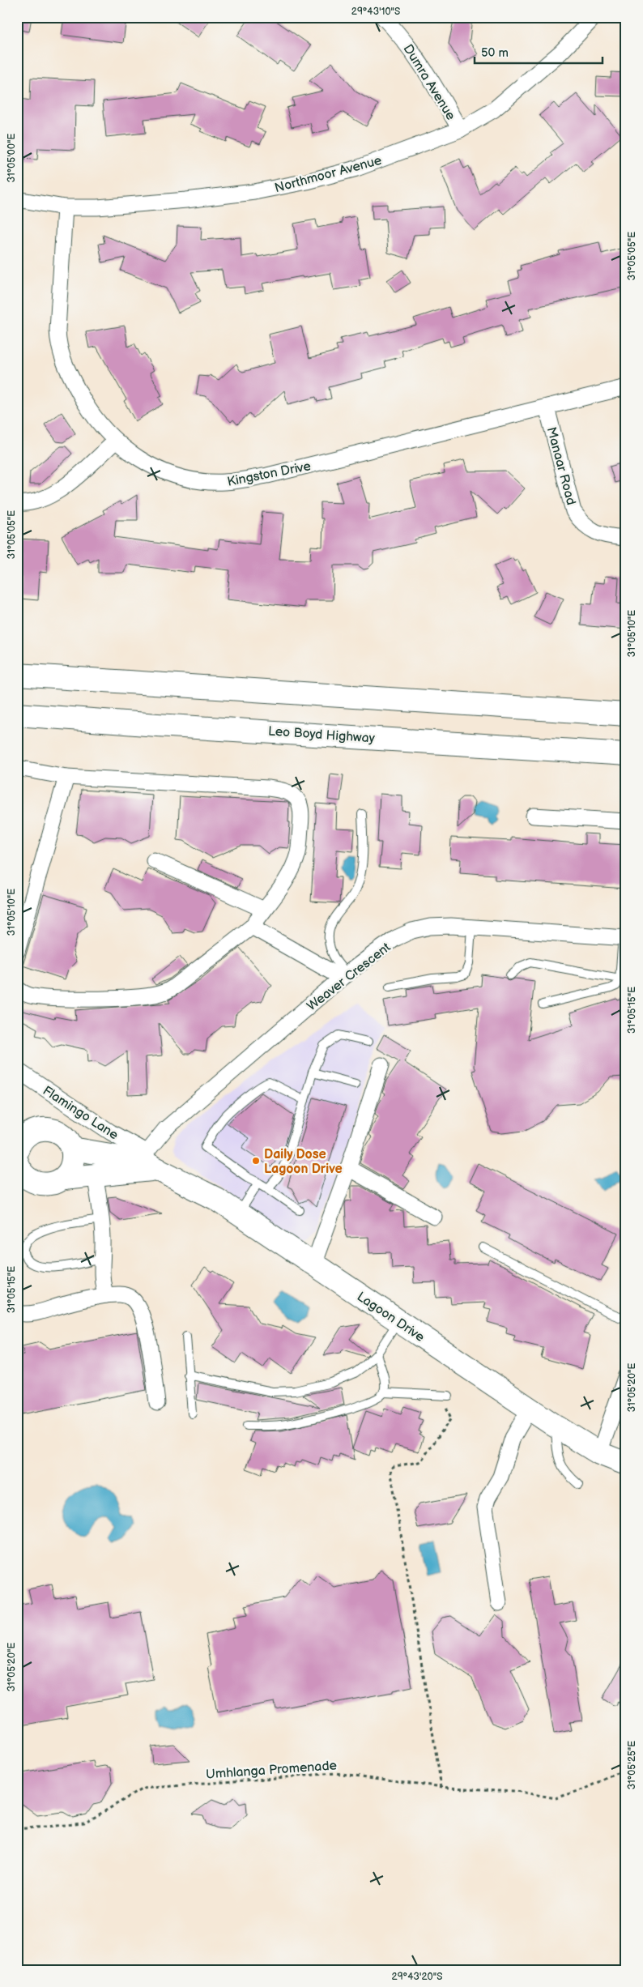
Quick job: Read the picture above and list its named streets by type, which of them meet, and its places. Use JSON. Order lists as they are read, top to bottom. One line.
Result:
{"streets":{"main road":["Leo Boyd Highway","Lagoon Drive"],"street":["Dumra Avenue","Northmoor Avenue","Manaar Road","Kingston Drive","Weaver Crescent","Flamingo Lane"],"path":["Umhlanga Promenade"]},"crossings":[["Dumra Avenue","Northmoor Avenue"],["Northmoor Avenue","Kingston Drive"],["Manaar Road","Kingston Drive"],["Weaver Crescent","Flamingo Lane"],["Weaver Crescent","Lagoon Drive"],["Flamingo Lane","Lagoon Drive"]],"places":["Daily Dose Lagoon Drive"],"scale_bar":"50 m","coordinates":["29°43'10\"S","31°05'00\"E","31°05'05\"E","31°05'10\"E","31°05'15\"E","31°05'20\"E","31°05'25\"E","29°43'20\"S"]}
